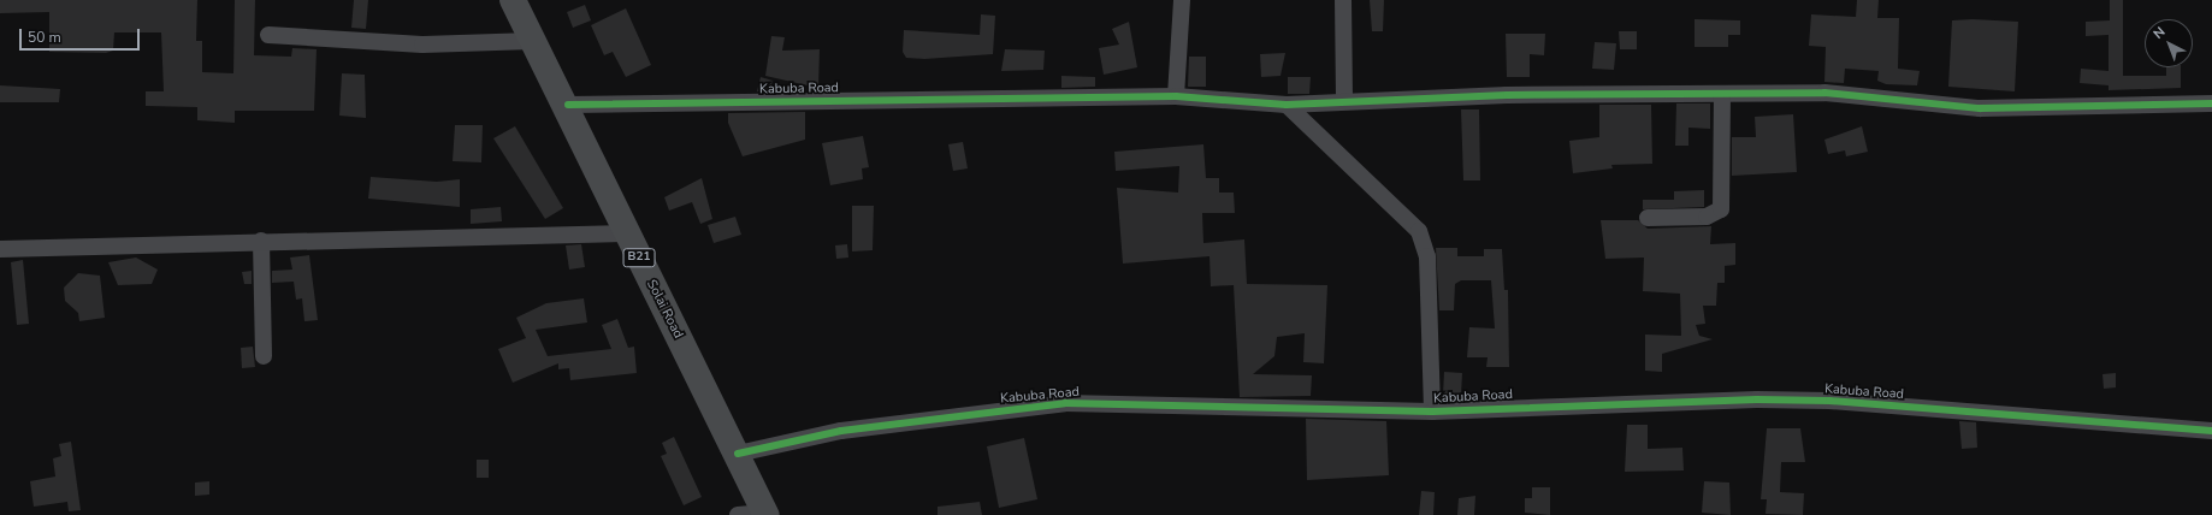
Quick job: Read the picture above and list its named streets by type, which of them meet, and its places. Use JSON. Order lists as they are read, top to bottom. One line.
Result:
{"streets":{"highway":["B21","Solai Road"],"street":["Kabuba Road"]},"crossings":[["Kabuba Road","Solai Road"]],"scale_bar":"50 m","north":"top left"}
